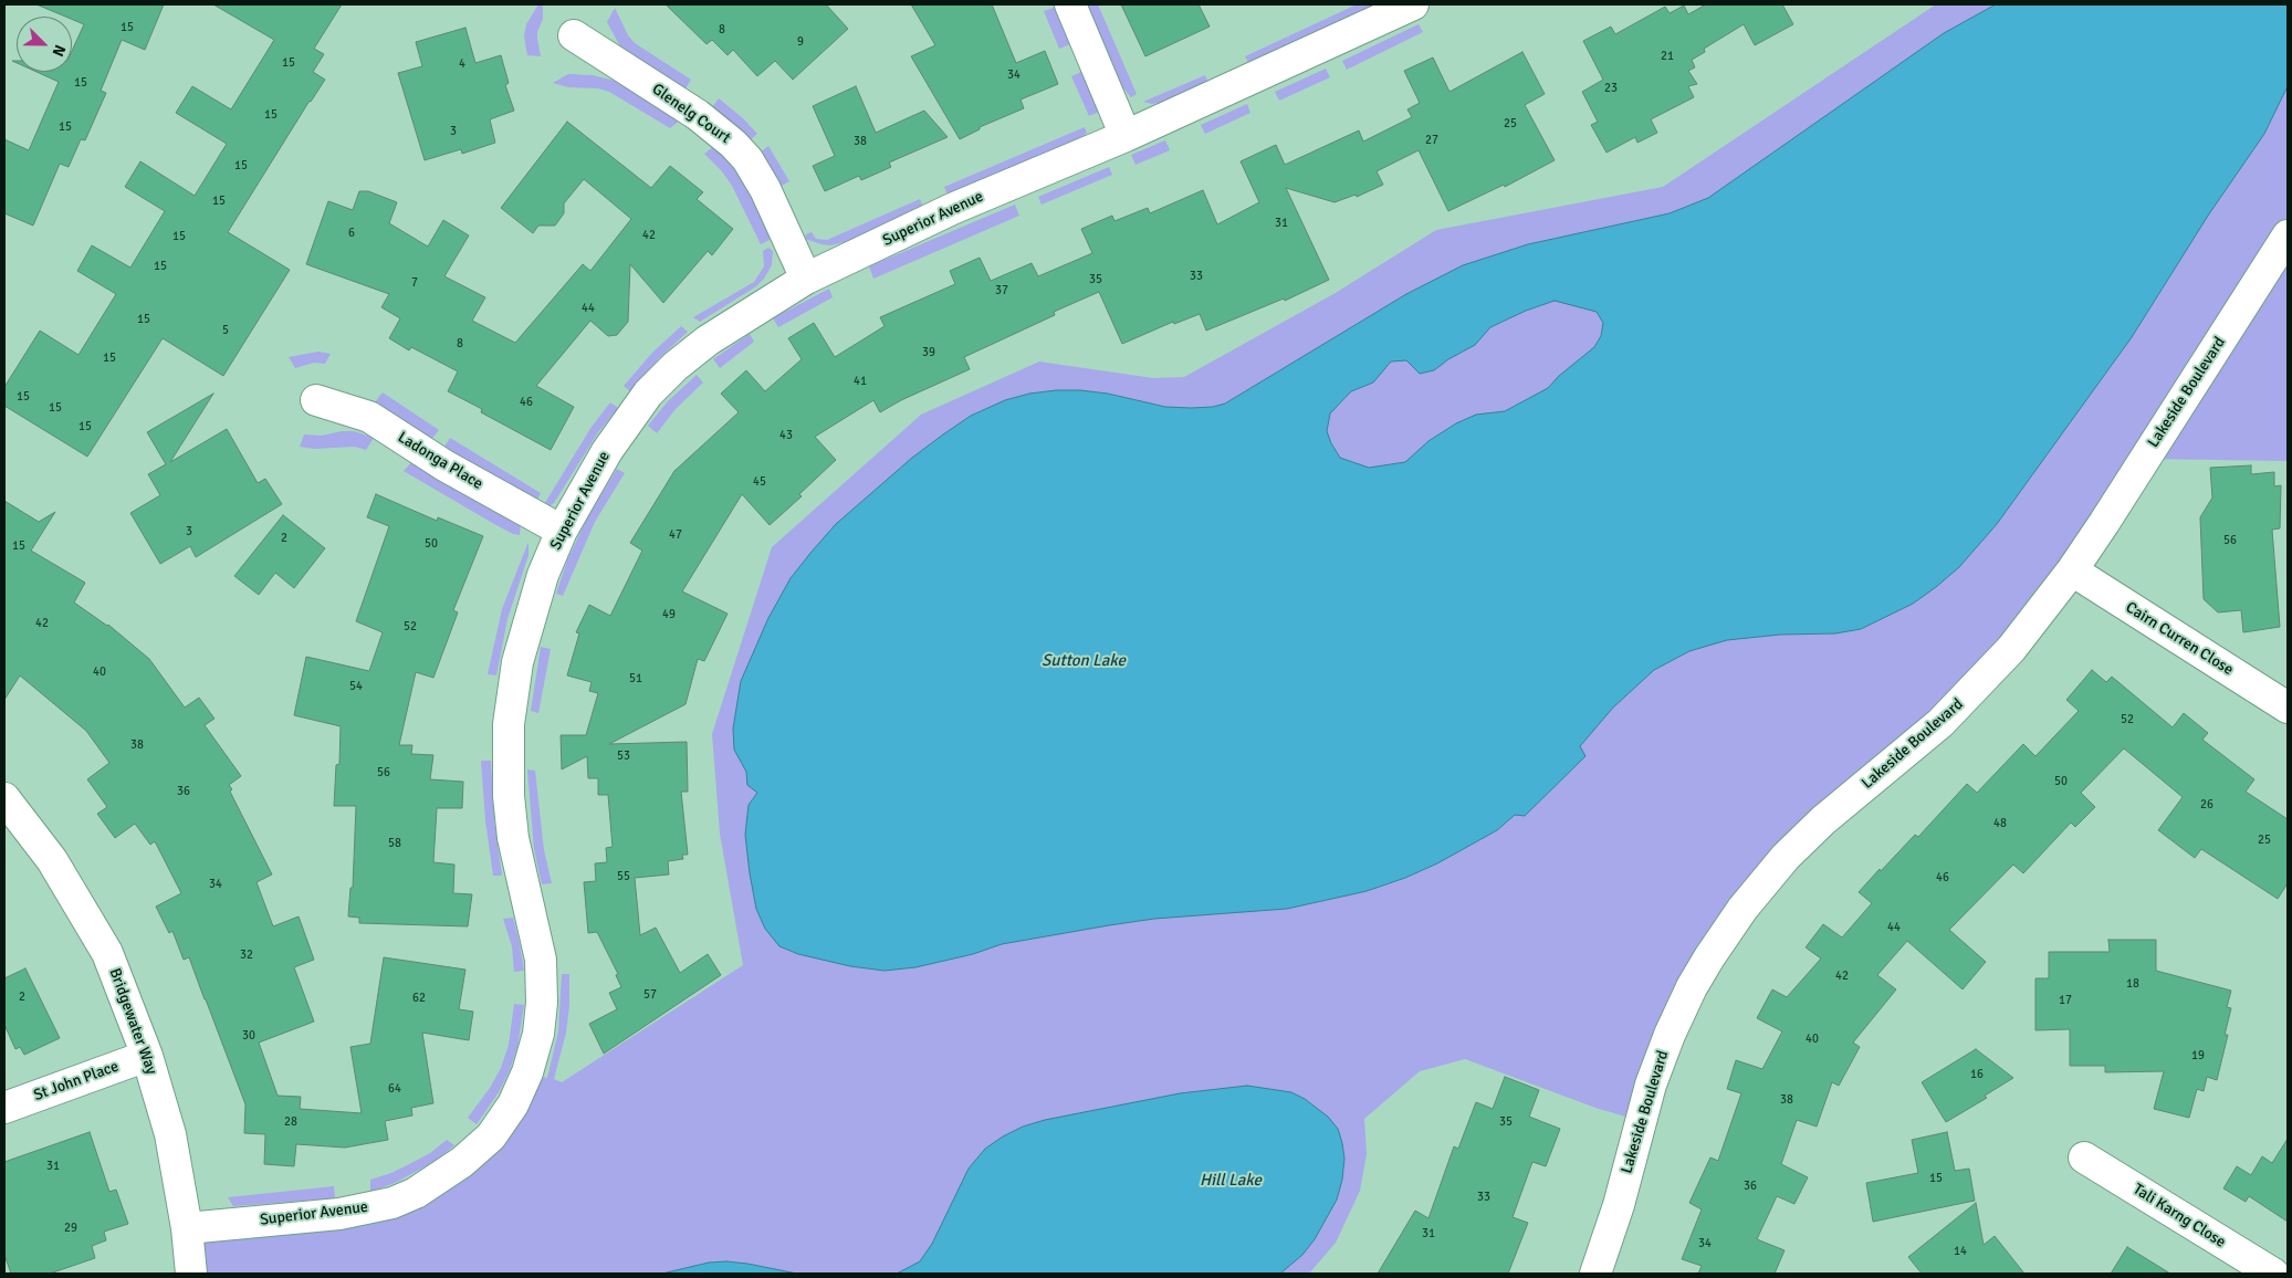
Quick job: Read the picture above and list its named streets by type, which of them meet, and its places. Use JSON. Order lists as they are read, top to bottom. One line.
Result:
{"streets":{"street":["Glenelg Court","Superior Avenue","Lakeside Boulevard","Ladonga Place","Cairn Curren Close","Bridgewater Way","St John Place","Tali Karng Close"]},"crossings":[["Glenelg Court","Superior Avenue"],["Superior Avenue","Ladonga Place"],["Superior Avenue","Bridgewater Way"],["Lakeside Boulevard","Cairn Curren Close"],["Bridgewater Way","St John Place"]],"water":["Sutton Lake","Hill Lake"],"house_numbers":["15","8","9","21","15","4","34","15","23","15","25","15","3","27","38","15","15","31","6","42","15","15","33","35","7","37","44","15","5","8","39","15","41","15","46","15","15","43","45","3","47","2","56","50","15","49","42","52","40","51","54","52","38","53","56","50","36","26","48","25","58","55","46","34","44","32","42","18","57","2","62","17","30","40","19","16","64","38","28","35","31","15","36","33","29","31","34","14"],"north":"bottom right"}
